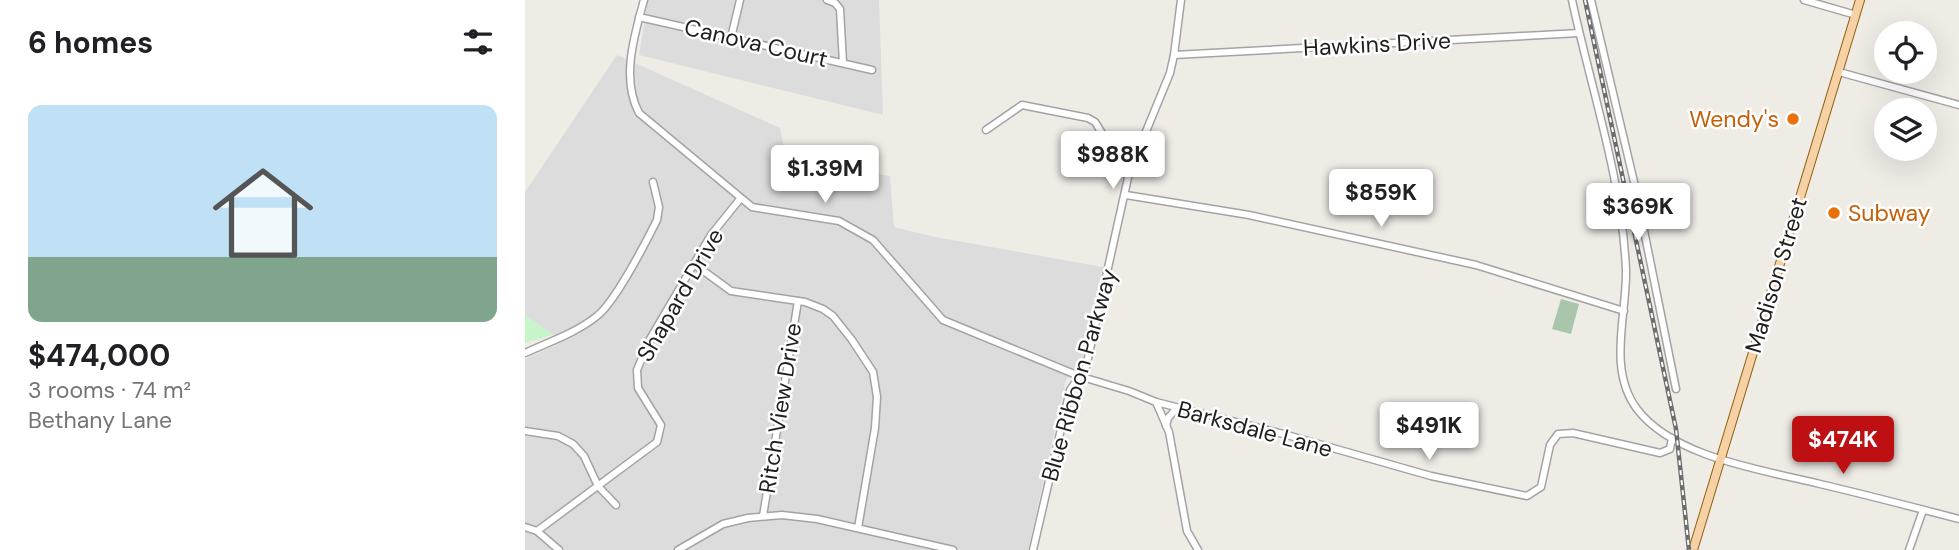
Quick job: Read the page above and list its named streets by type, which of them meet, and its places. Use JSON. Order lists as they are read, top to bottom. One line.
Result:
{"streets":{"main road":["Madison Street"],"street":["Canova Court","Hawkins Drive","Shapard Drive","Blue Ribbon Parkway","Ritch View Drive","Barksdale Lane"]},"crossings":[["Hawkins Drive","Blue Ribbon Parkway"],["Shapard Drive","Barksdale Lane"],["Blue Ribbon Parkway","Barksdale Lane"]],"places":["Wendy's","Subway"],"page":{"heading":"6 homes","list":[{"name":"$474,000","note":"3 rooms · 74 m² · Bethany Lane"}],"price":["$988K","$1.39M","$859K","$369K","$491K","$474K"]}}
